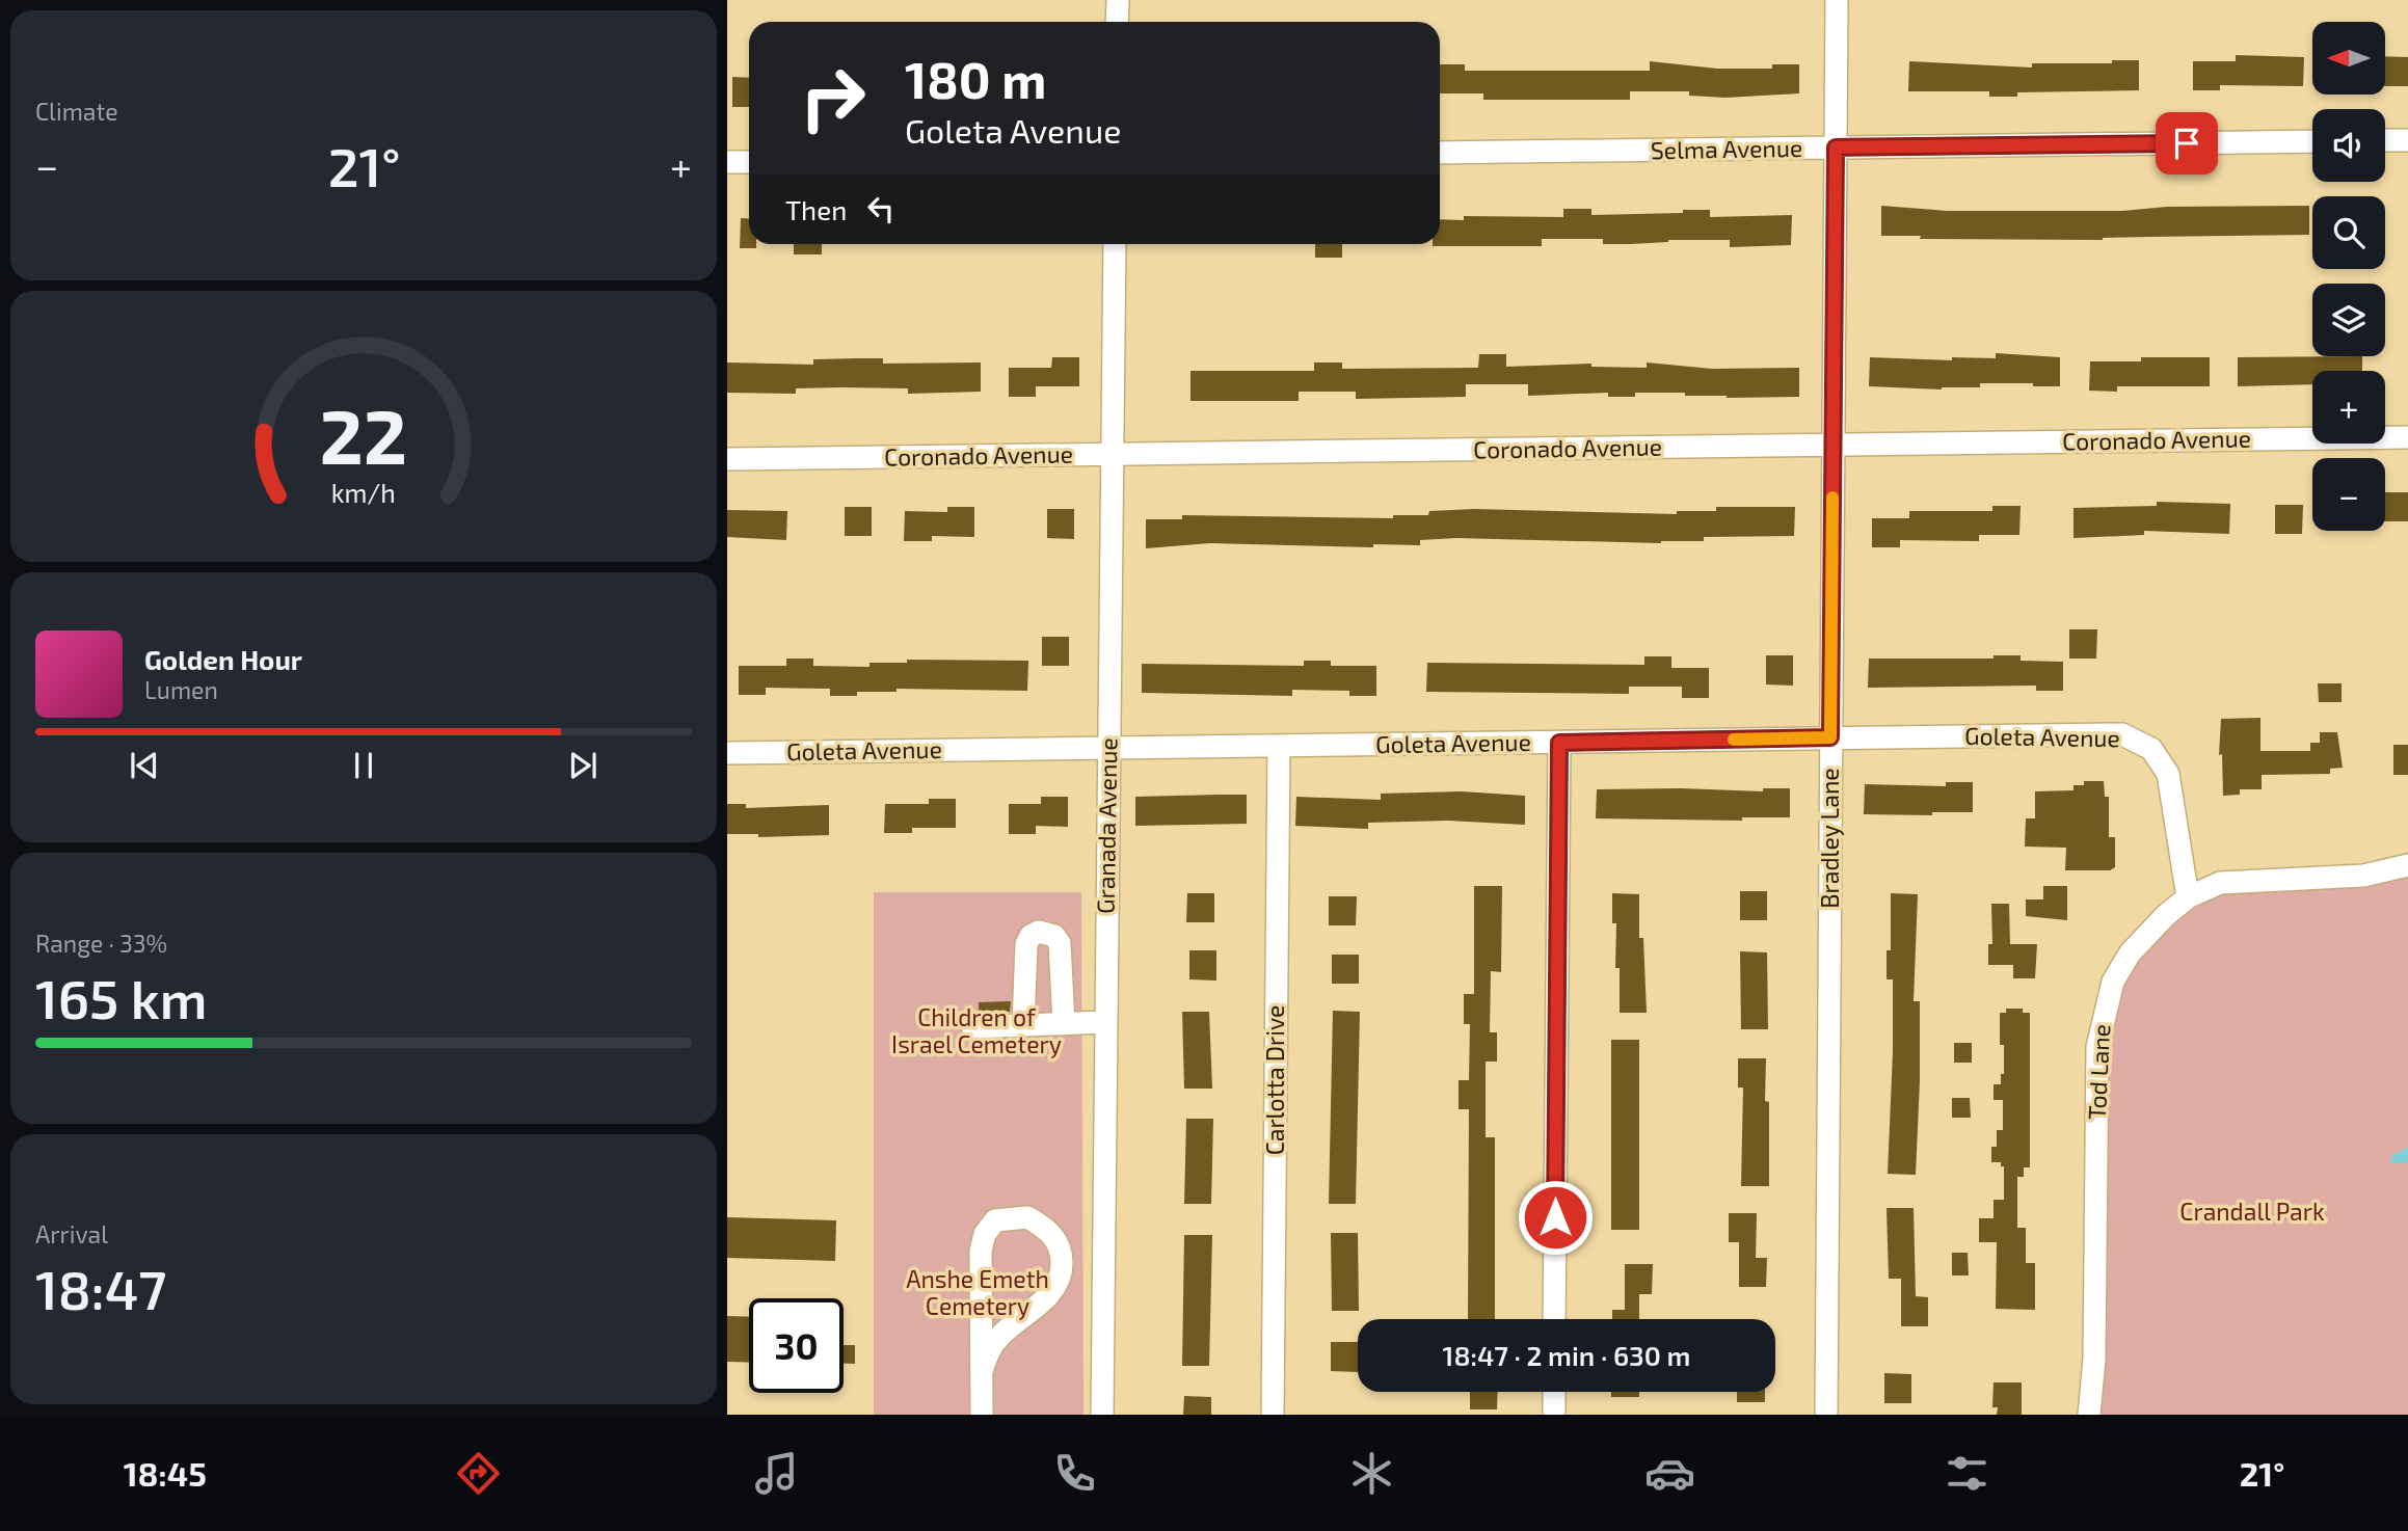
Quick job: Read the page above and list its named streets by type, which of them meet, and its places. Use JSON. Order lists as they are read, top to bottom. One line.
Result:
{"streets":{"street":["Selma Avenue","Coronado Avenue","Goleta Avenue","Granada Avenue","Bradley Lane","Tod Lane","Carlotta Drive"]},"crossings":[["Selma Avenue","Bradley Lane"],["Coronado Avenue","Granada Avenue"],["Coronado Avenue","Bradley Lane"],["Goleta Avenue","Granada Avenue"],["Goleta Avenue","Bradley Lane"],["Goleta Avenue","Tod Lane"],["Goleta Avenue","Carlotta Drive"]],"parks":["Children of Israel Cemetery","Crandall Park","Anshe Emeth Cemetery"],"north":"left","page":{"tile":["Climate",["Range · 33%","165 km"],["Arrival","18:47"]],"map_buttons":["+","−"],"turn":["180 m","Goleta Avenue"],"heat":["−","21°","+"],"then":"Then","song":["Golden Hour","Lumen"],"limit":"30","trip":"18:47 · 2 min · 630 m","tabs":["18:45","21°"],"gauge":["22","km/h"]}}
